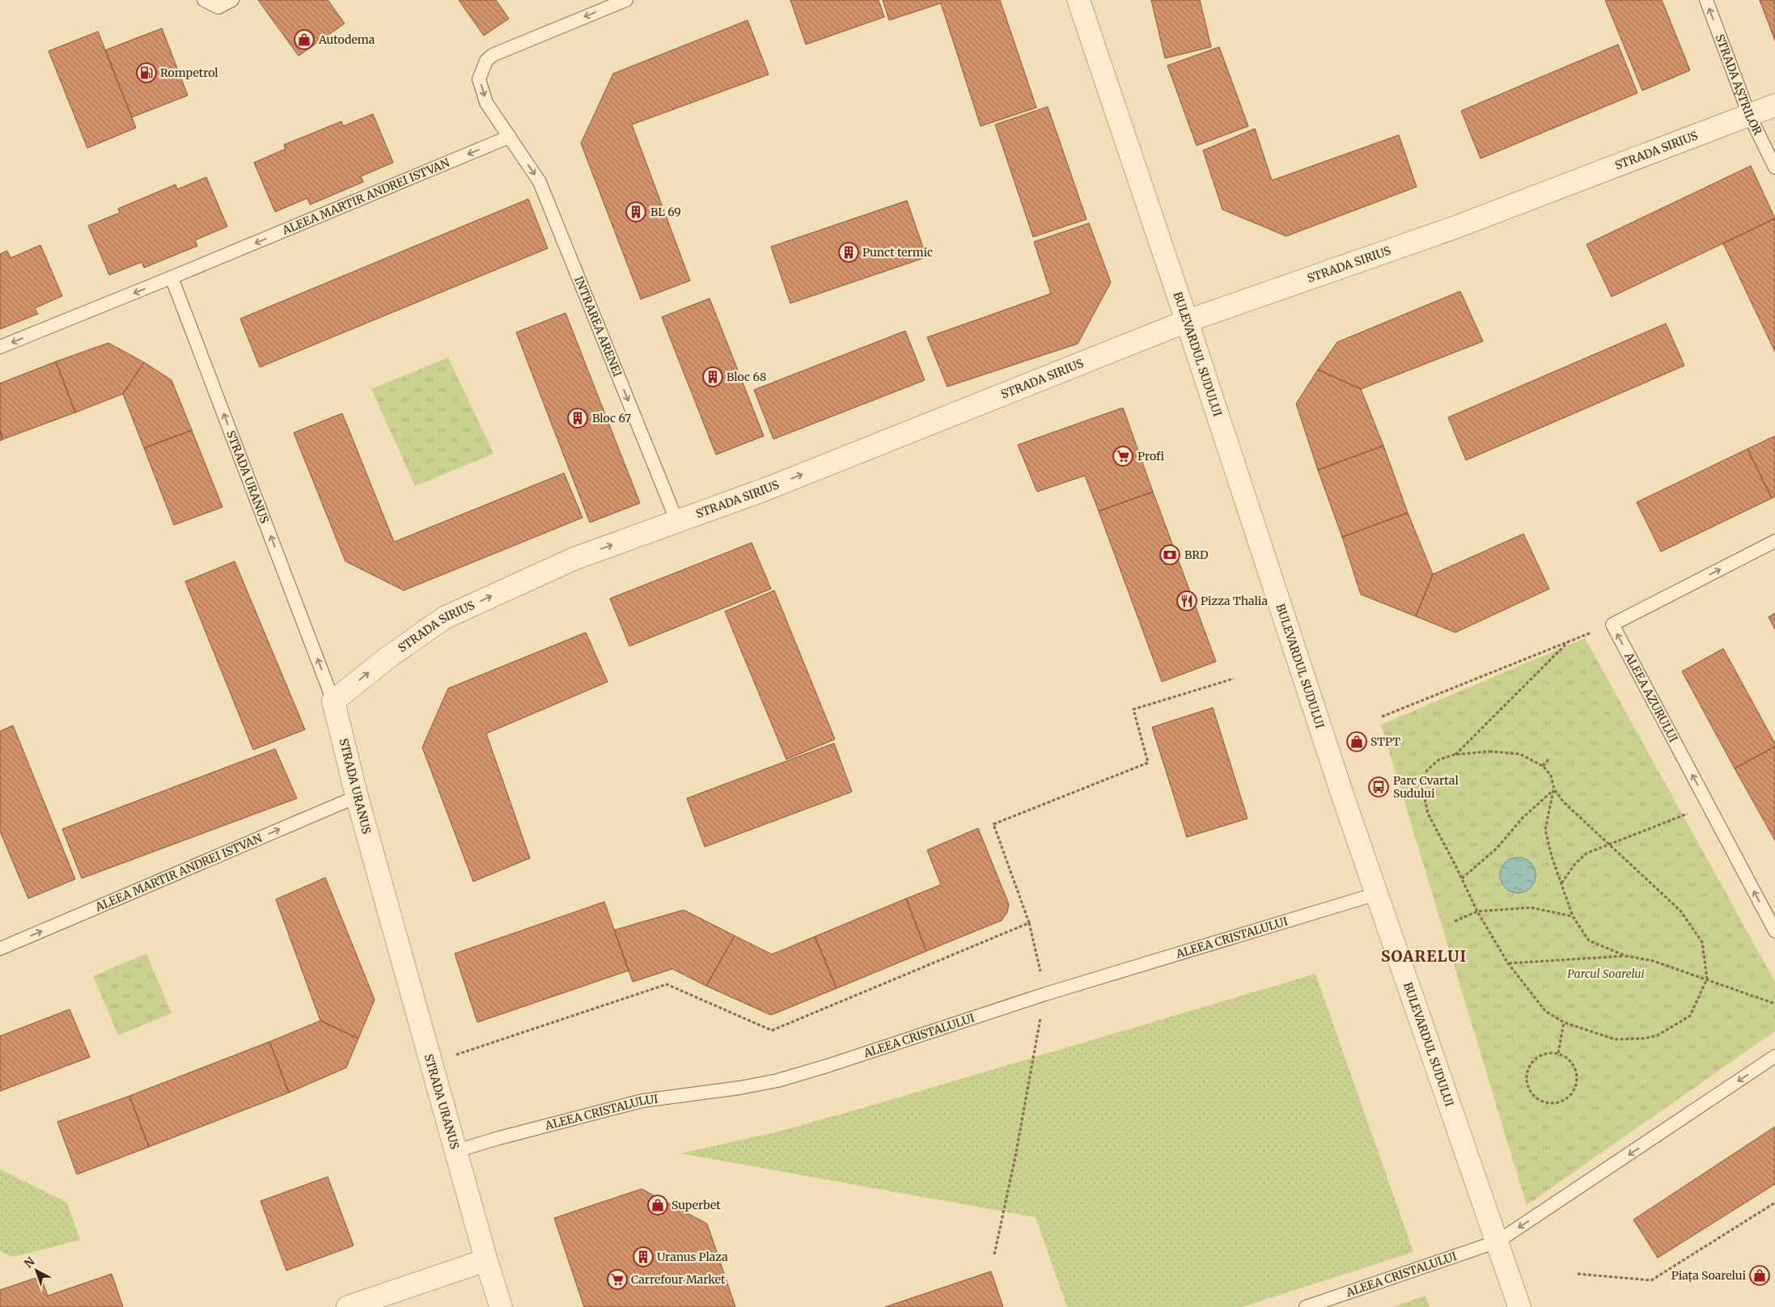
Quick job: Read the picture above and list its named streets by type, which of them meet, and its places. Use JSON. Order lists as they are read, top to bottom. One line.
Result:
{"streets":{"street":["STRADA SIRIUS","BULEVARDUL SUDULUI","STRADA URANUS"],"lane":["STRADA AȘTRILOR","ALEEA MARTIR ANDREI ISTVAN","INTRAREA ARENEI","ALEEA AZURULUI","ALEEA CRISTALULUI"]},"crossings":[["STRADA AȘTRILOR","STRADA SIRIUS"],["STRADA SIRIUS","INTRAREA ARENEI"],["STRADA SIRIUS","BULEVARDUL SUDULUI"],["STRADA SIRIUS","STRADA URANUS"],["ALEEA MARTIR ANDREI ISTVAN","INTRAREA ARENEI"],["ALEEA MARTIR ANDREI ISTVAN","STRADA URANUS"],["BULEVARDUL SUDULUI","ALEEA CRISTALULUI"],["STRADA URANUS","ALEEA CRISTALULUI"]],"one_way":["STRADA AȘTRILOR","STRADA SIRIUS","INTRAREA ARENEI","STRADA URANUS","ALEEA AZURULUI"],"districts":["SOARELUI"],"parks":["Parcul Soarelui"],"places":{"shop":["Autodema","STPT","Superbet","Piața Soarelui"],"fuel station":["Rompetrol"],"building":["BL 69","Punct termic","Bloc 68","Bloc 67","Uranus Plaza"],"supermarket":["Profi","Carrefour Market"],"bank":["BRD"],"restaurant":["Pizza Thalia"],"bus stop":["Parc Cvartal Sudului"]},"north":"top left"}
